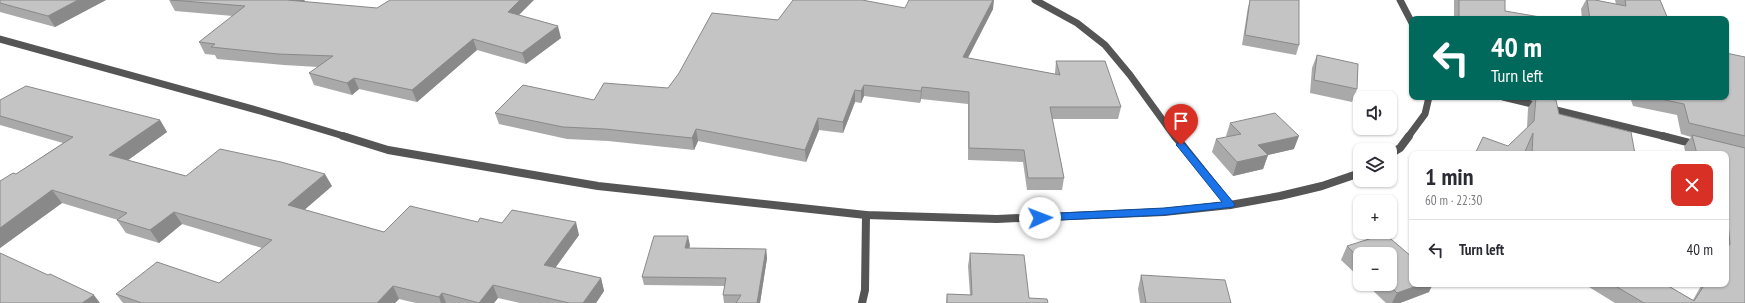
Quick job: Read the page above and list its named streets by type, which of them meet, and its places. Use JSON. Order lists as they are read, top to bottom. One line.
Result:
{"page":{"turn":["40 m","Turn left"],"map_buttons":["+","−"],"heading":["1 min","60 m · 22:30"],"list":[{"name":"Turn left","value":"40 m"}]}}
